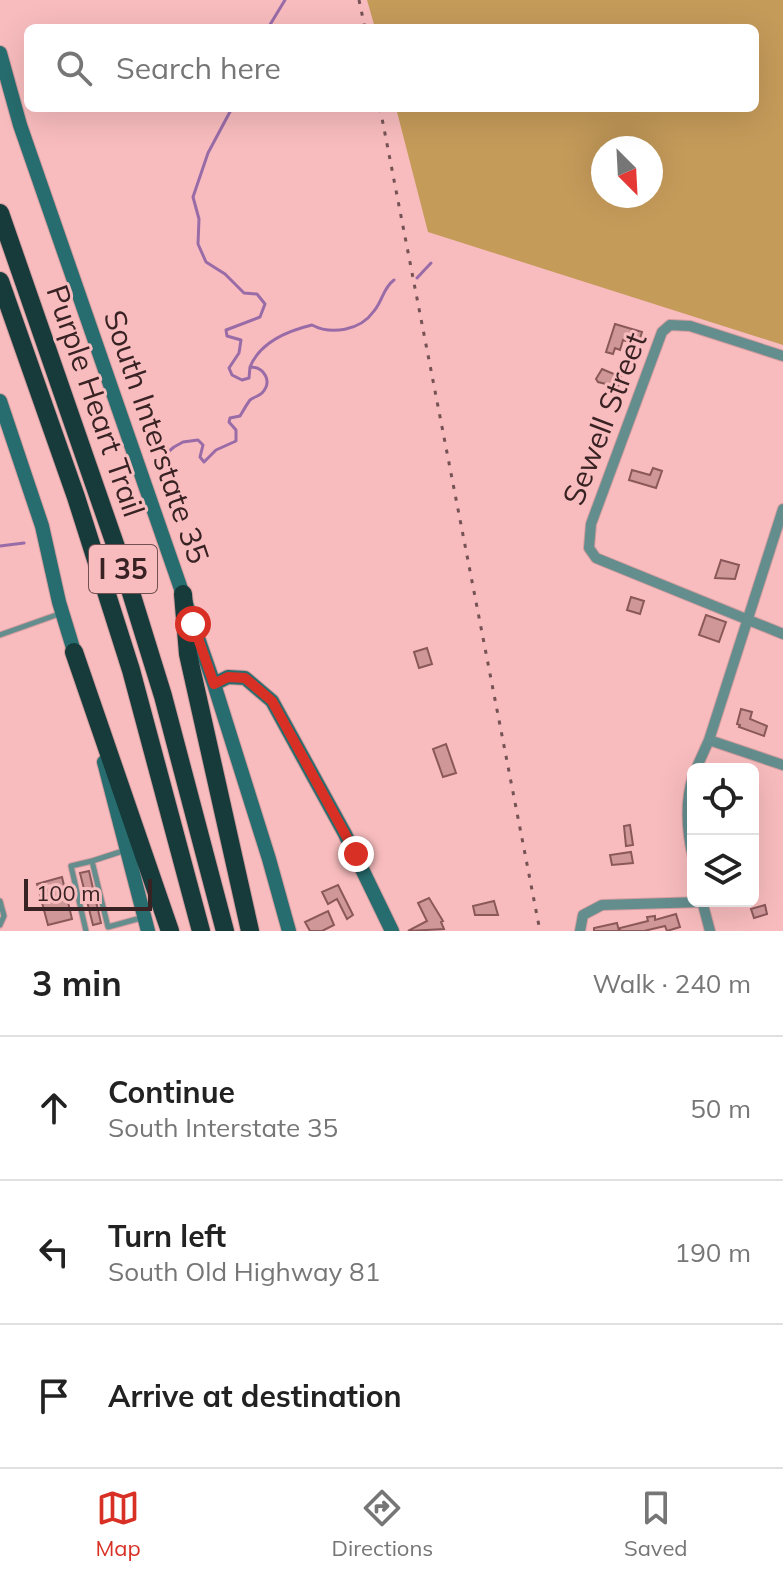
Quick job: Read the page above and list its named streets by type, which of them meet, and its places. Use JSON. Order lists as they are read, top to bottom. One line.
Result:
{"streets":{"highway":["Purple Heart Trail","I 35"],"main road":["South Interstate 35"],"street":["Sewell Street"]},"scale_bar":"100 m","north":"bottom right","page":{"search":"Search here","scale":"100 m","heading":["3 min","Walk · 240 m"],"list":[["Continue","South Interstate 35","50 m"],["Turn left","South Old Highway 81","190 m"],"Arrive at destination"],"nav":["Map","Directions","Saved"]}}
